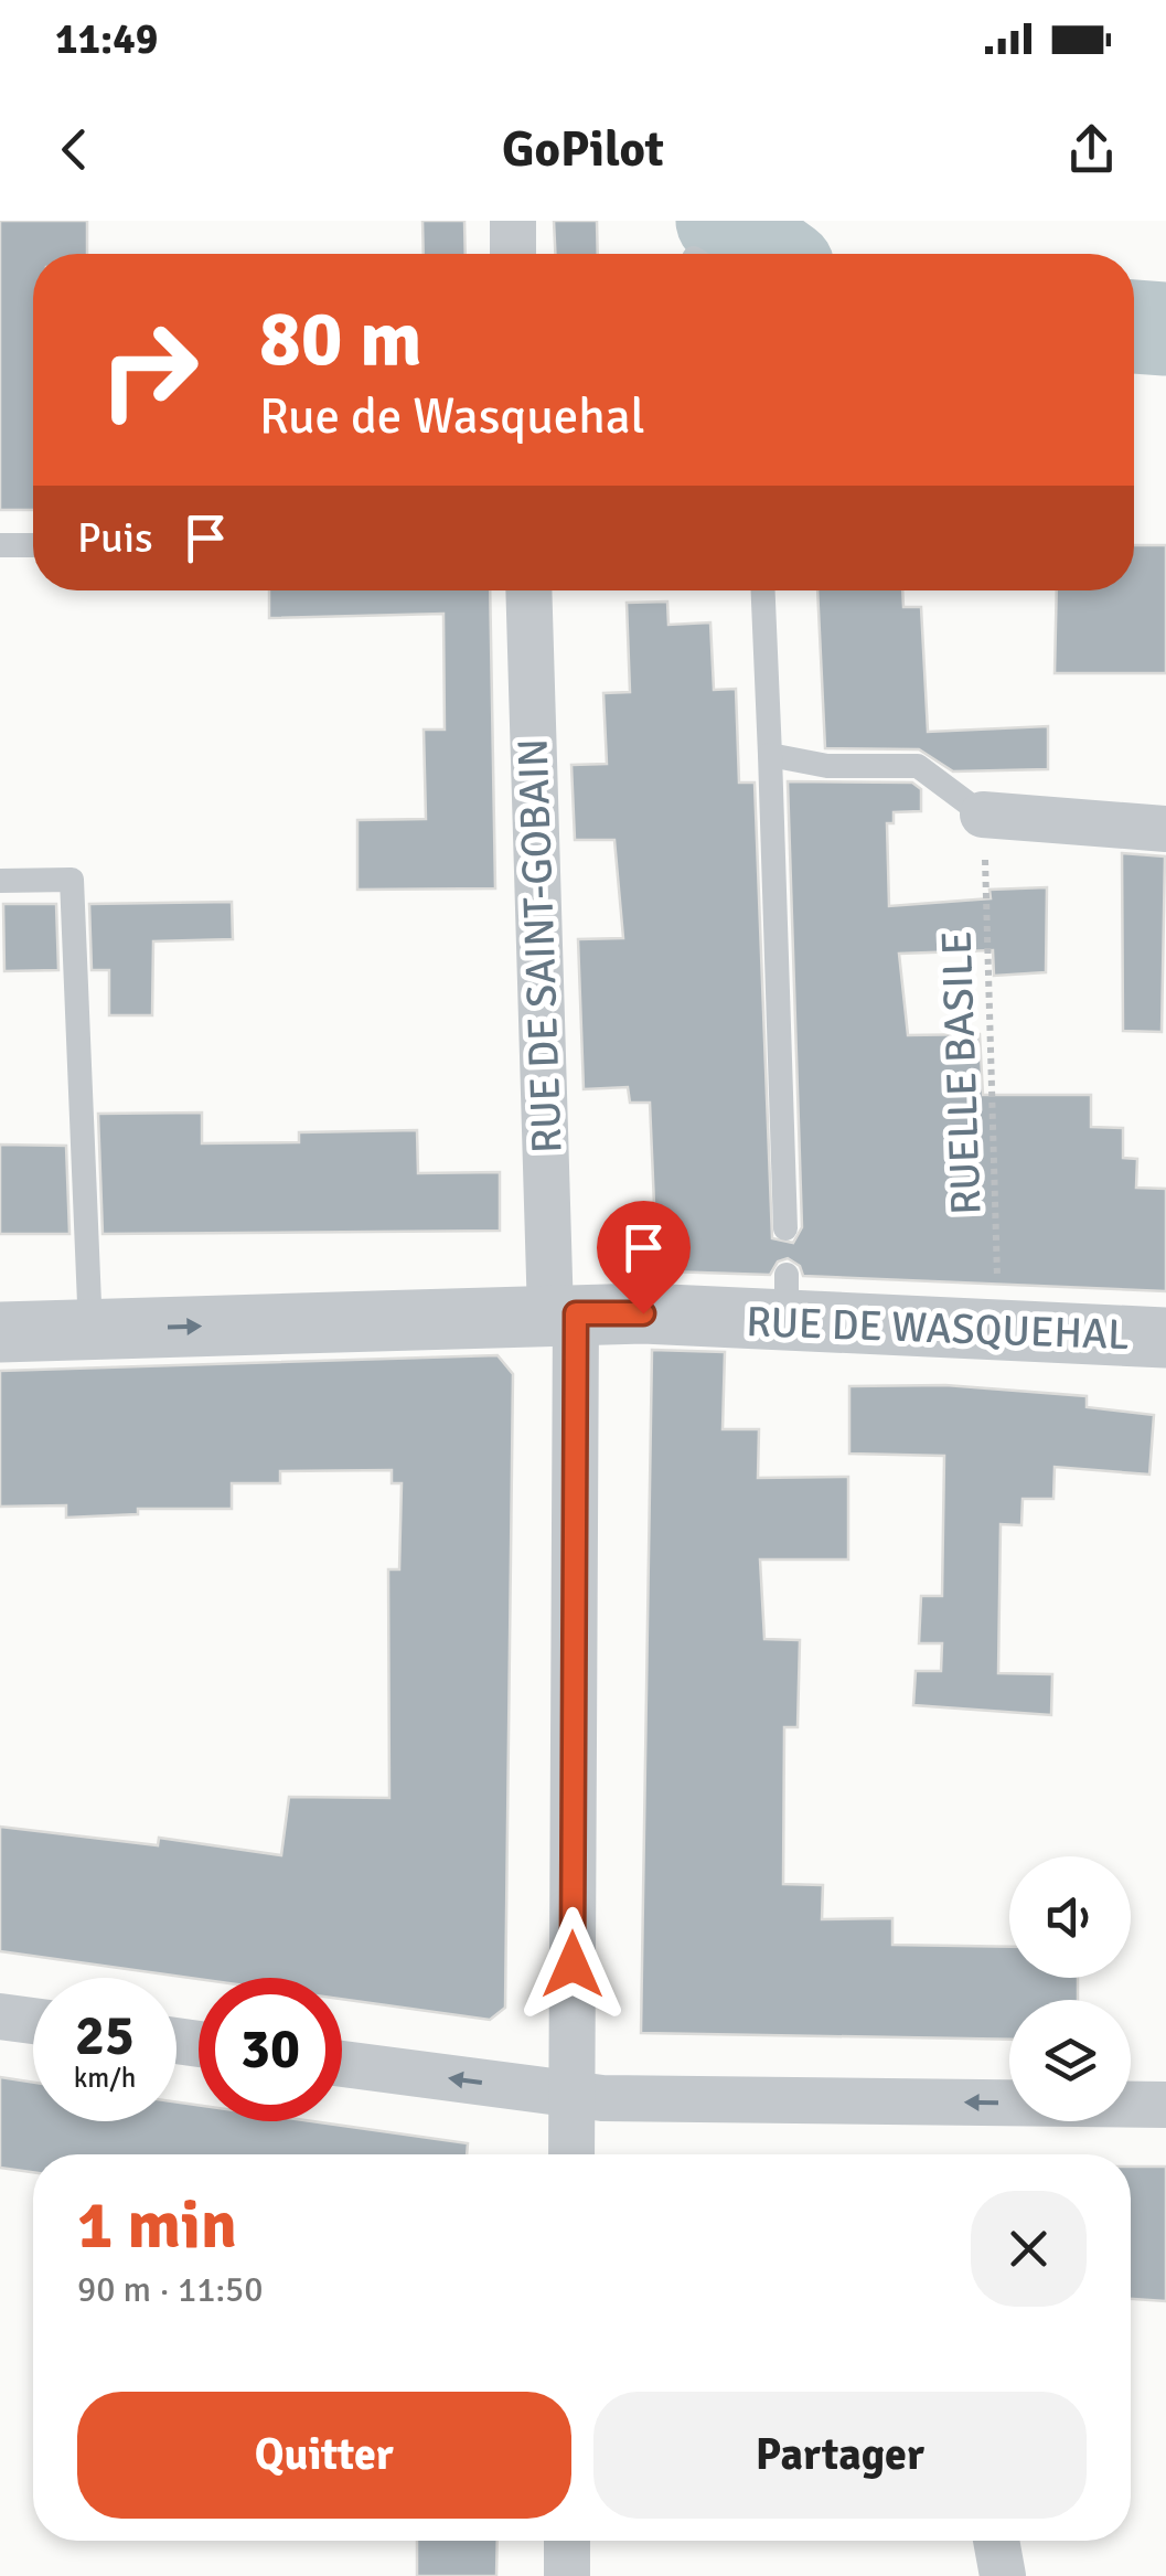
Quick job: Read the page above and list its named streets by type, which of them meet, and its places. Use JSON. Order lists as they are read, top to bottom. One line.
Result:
{"streets":{"street":["RUE DE SAINT-GOBAIN","RUE DE WASQUEHAL"],"path":["RUELLE BASILE"]},"crossings":[["RUE DE SAINT-GOBAIN","RUE DE WASQUEHAL"],["RUELLE BASILE","RUE DE WASQUEHAL"]],"one_way":["RUE DE WASQUEHAL"],"page":{"status":"11:49","header":"GoPilot","turn":["80 m","Rue de Wasquehal"],"then":"Puis","speed":"25 km/h","limit":"30","heading":["1 min","90 m · 11:50"],"buttons":["Quitter","Partager"]}}
